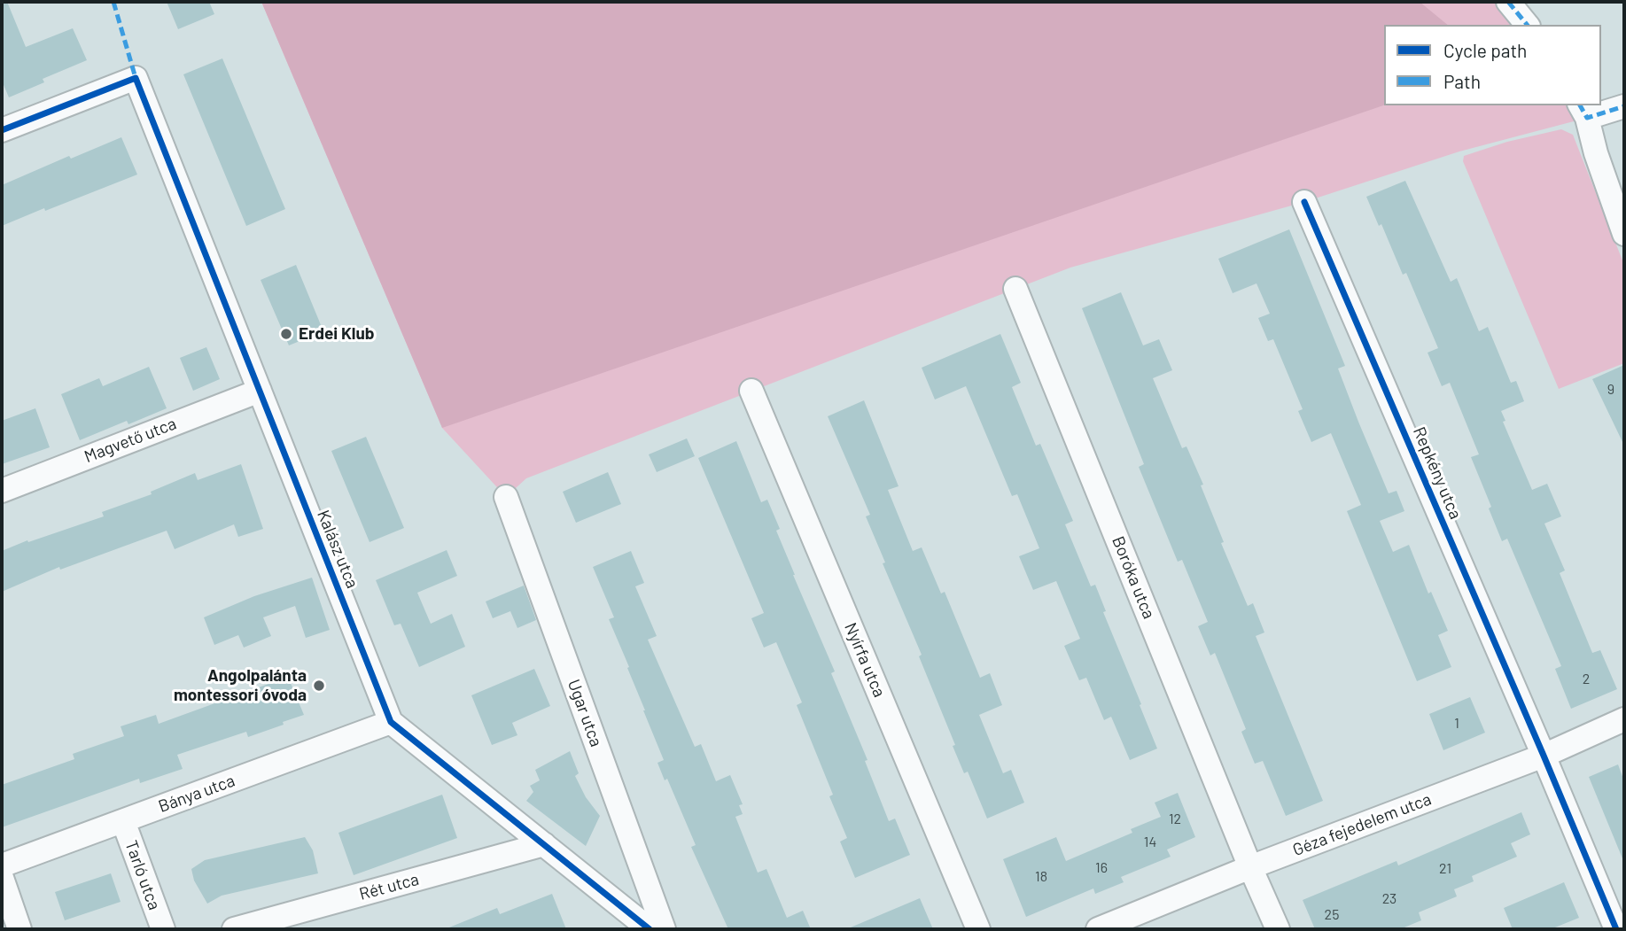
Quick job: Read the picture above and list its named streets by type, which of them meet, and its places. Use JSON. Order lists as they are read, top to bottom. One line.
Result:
{"streets":{"street":["Magvető utca","Repkény utca","Kalász utca","Boróka utca","Nyírfa utca","Ugar utca","Bánya utca","Géza fejedelem utca","Tarló utca","Rét utca"]},"crossings":[["Magvető utca","Kalász utca"],["Repkény utca","Géza fejedelem utca"],["Kalász utca","Bánya utca"],["Kalász utca","Rét utca"],["Boróka utca","Géza fejedelem utca"],["Bánya utca","Tarló utca"]],"places":["Erdei Klub","Angolpalánta montessori óvoda"],"house_numbers":["9","2","1","12","14","16","21","18","23","25"],"legend":["Cycle path","Path"]}
